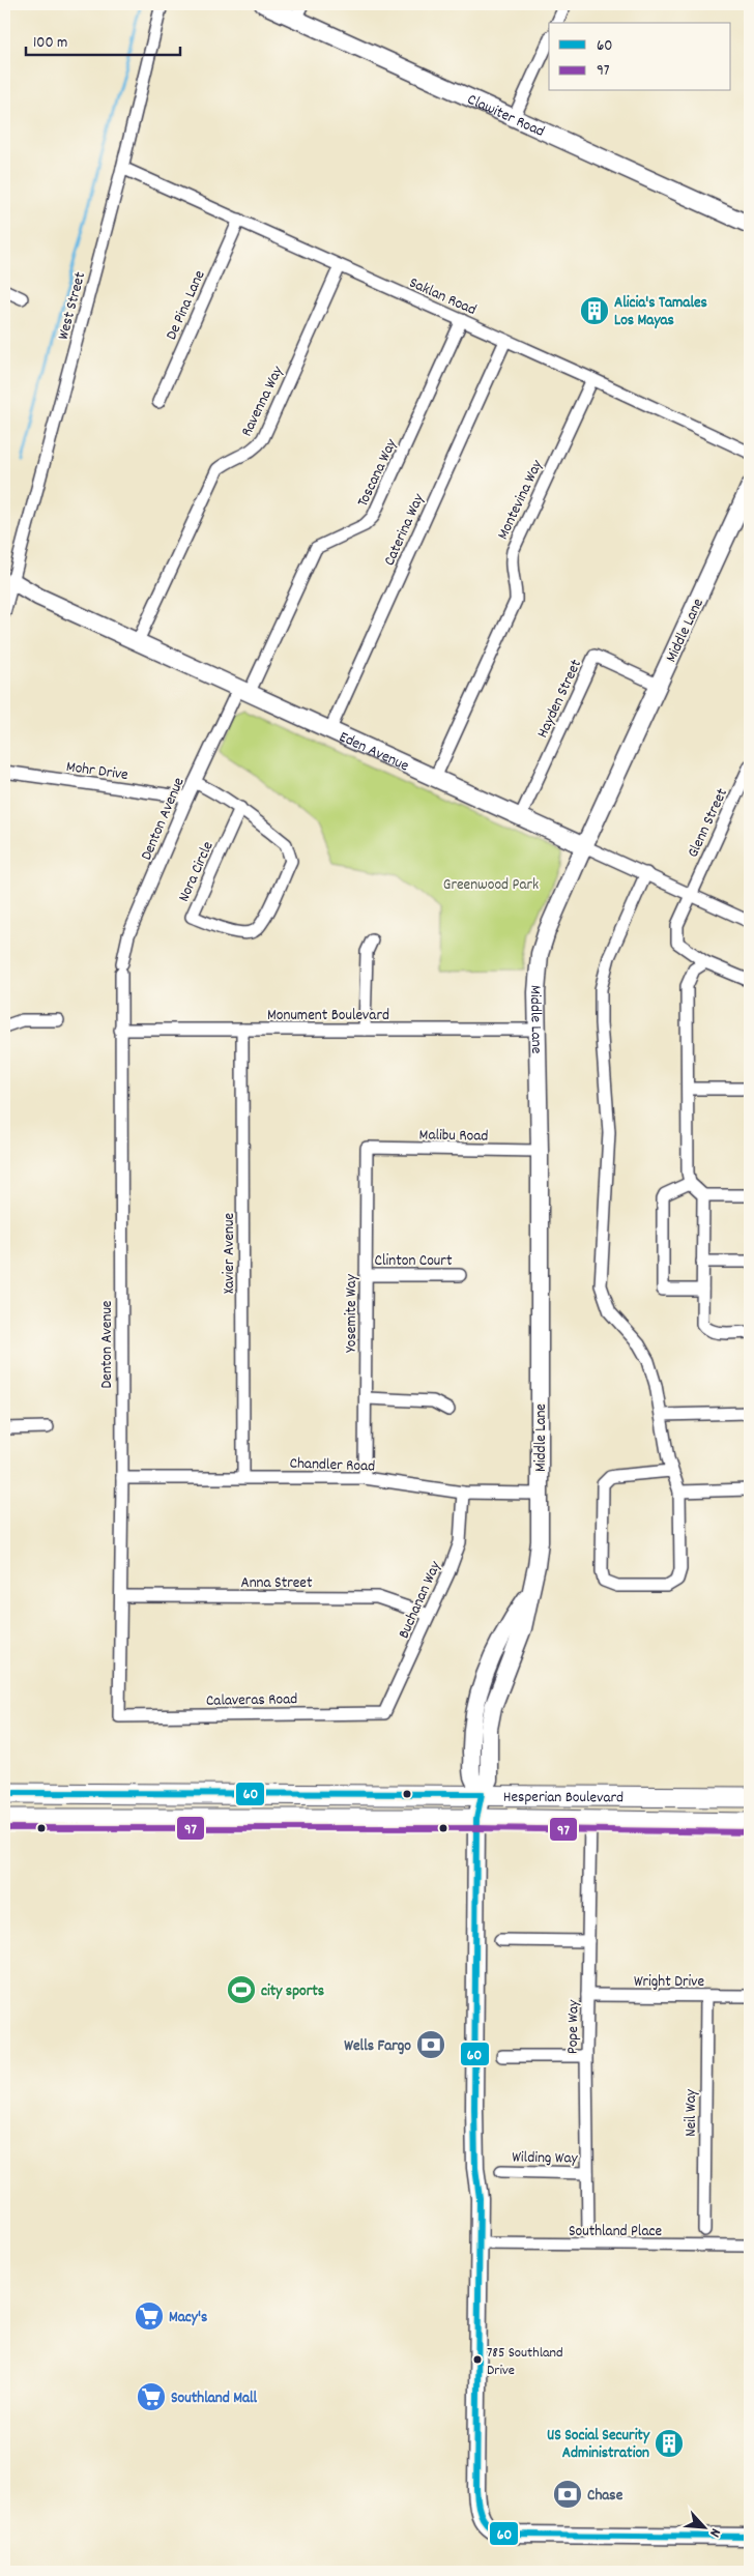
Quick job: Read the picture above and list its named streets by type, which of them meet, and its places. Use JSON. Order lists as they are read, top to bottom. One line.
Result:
{"streets":{"main road":["Hesperian Boulevard"],"street":["Clawiter Road","Saklan Road","De Pina Lane","West Street","Ravenna Way","Toscana Way","Montevina Way","Caterina Way","Middle Lane","Hayden Street","Eden Avenue","Mohr Drive","Denton Avenue","Glenn Street","Nora Circle","Monument Boulevard","Malibu Road","Xavier Avenue","Clinton Court","Yosemite Way","Chandler Road","Anna Street","Buchanan Way","Calaveras Road","Wright Drive","Pope Way","Neil Way","Wilding Way","Southland Place"]},"crossings":[["Saklan Road","De Pina Lane"],["Saklan Road","West Street"],["Saklan Road","Ravenna Way"],["Saklan Road","Toscana Way"],["Saklan Road","Montevina Way"],["Saklan Road","Caterina Way"],["West Street","Eden Avenue"],["Ravenna Way","Eden Avenue"],["Toscana Way","Eden Avenue"],["Toscana Way","Denton Avenue"],["Montevina Way","Eden Avenue"],["Caterina Way","Eden Avenue"],["Middle Lane","Hayden Street"],["Middle Lane","Eden Avenue"],["Middle Lane","Monument Boulevard"],["Middle Lane","Malibu Road"],["Middle Lane","Chandler Road"],["Middle Lane","Hesperian Boulevard"],["Middle Lane","Southland Place"],["Hayden Street","Eden Avenue"],["Eden Avenue","Denton Avenue"],["Eden Avenue","Glenn Street"],["Mohr Drive","Denton Avenue"],["Denton Avenue","Nora Circle"],["Denton Avenue","Monument Boulevard"],["Denton Avenue","Chandler Road"],["Denton Avenue","Anna Street"],["Denton Avenue","Calaveras Road"],["Monument Boulevard","Xavier Avenue"],["Malibu Road","Yosemite Way"],["Xavier Avenue","Chandler Road"],["Clinton Court","Yosemite Way"],["Yosemite Way","Chandler Road"],["Chandler Road","Buchanan Way"],["Anna Street","Buchanan Way"],["Buchanan Way","Calaveras Road"],["Hesperian Boulevard","Pope Way"],["Wright Drive","Pope Way"],["Wright Drive","Neil Way"],["Pope Way","Wilding Way"]],"parks":["Greenwood Park"],"places":{"building":["Alicia's Tamales Los Mayas","US Social Security Administration"],"sports":["city sports"],"bank":["Wells Fargo","Chase"],"supermarket":["Macy's","Southland Mall"],"other":["785 Southland Drive"]},"lines":["transit line 60","transit line 97"],"legend":["60","97"],"scale_bar":"100 m","north":"bottom right"}
